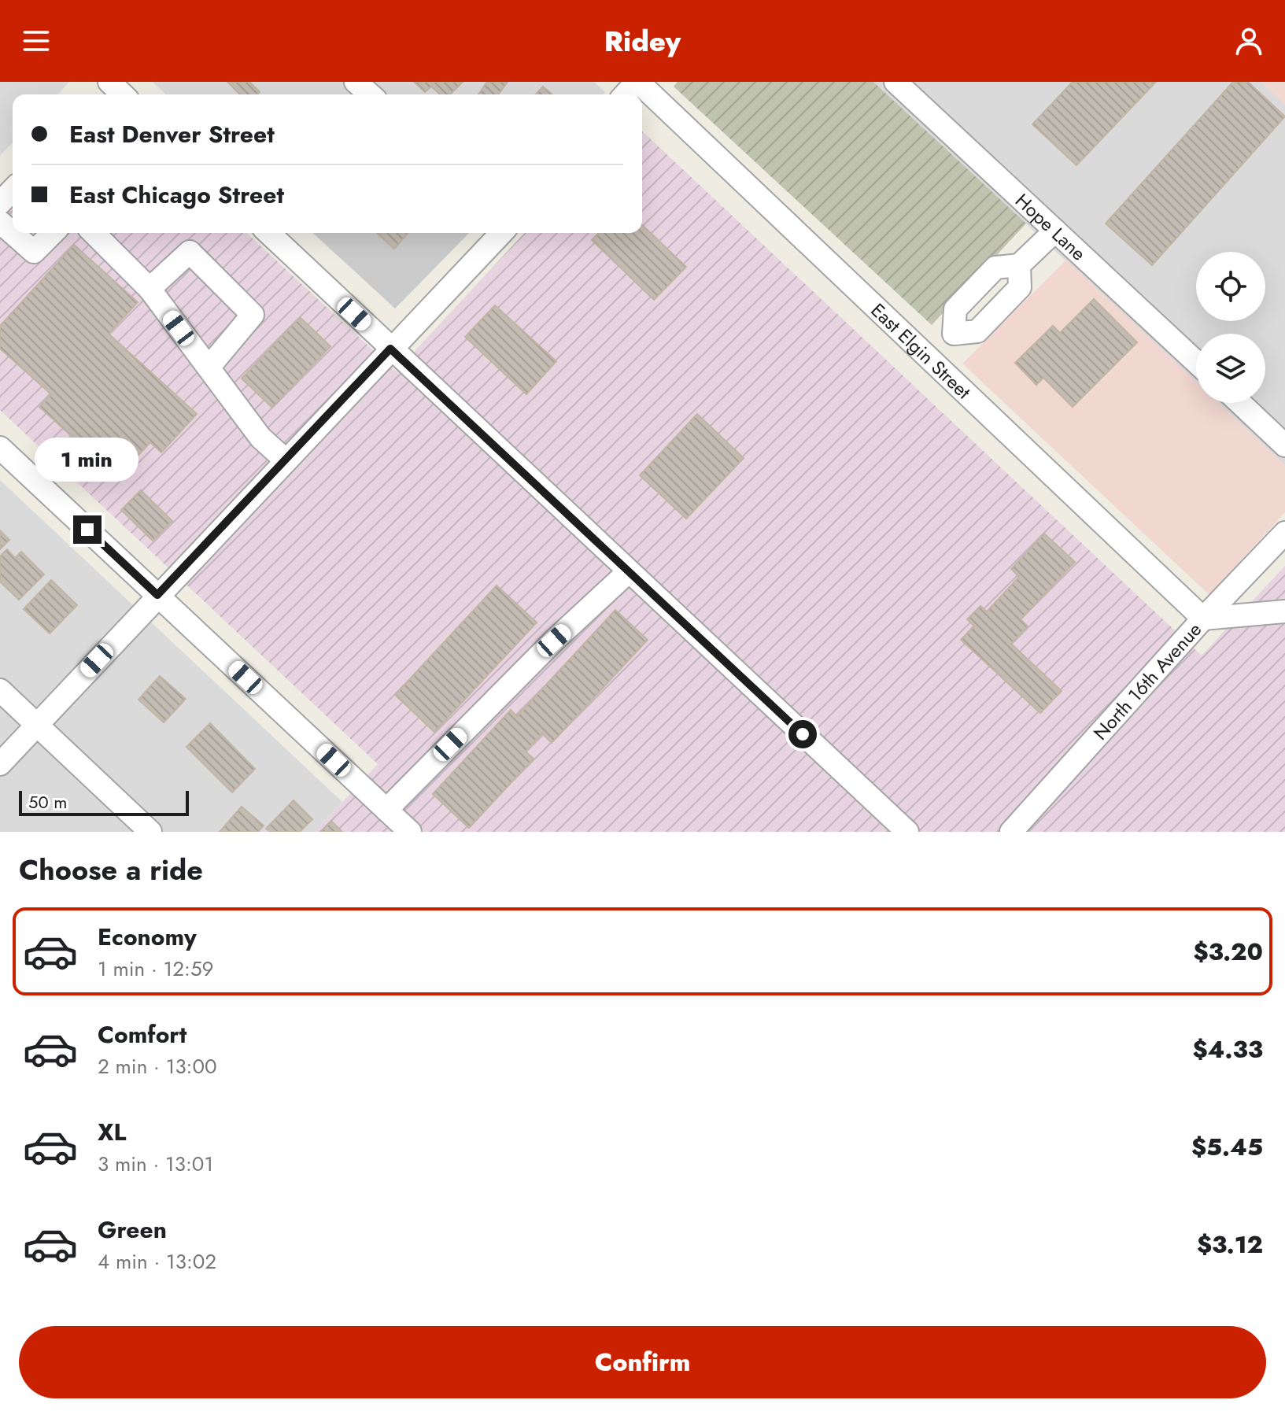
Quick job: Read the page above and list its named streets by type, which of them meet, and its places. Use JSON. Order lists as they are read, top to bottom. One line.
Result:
{"streets":{"street":["Hope Lane","East Elgin Street","North 16th Avenue"]},"crossings":[["East Elgin Street","North 16th Avenue"]],"scale_bar":"50 m","page":{"header":"Ridey","banner":["East Denver Street","East Chicago Street"],"bubble":"1 min","scale":"50 m","heading":"Choose a ride","list":[{"name":"Economy","note":"1 min · 12:59","value":"$3.20"},{"name":"Comfort","note":"2 min · 13:00","value":"$4.33"},{"name":"XL","note":"3 min · 13:01","value":"$5.45"},{"name":"Green","note":"4 min · 13:02","value":"$3.12"}],"buttons":"Confirm"}}
